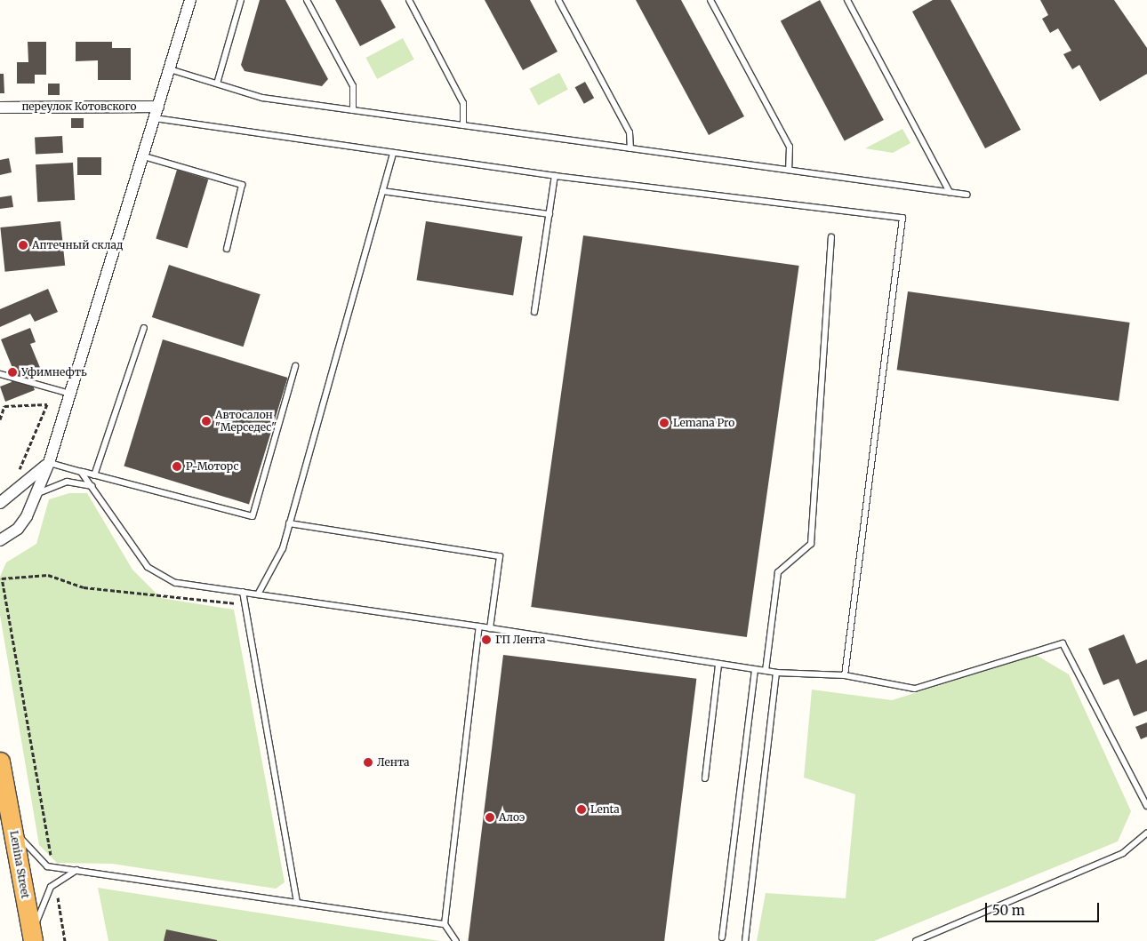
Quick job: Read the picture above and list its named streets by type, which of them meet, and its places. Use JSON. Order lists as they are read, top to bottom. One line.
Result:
{"streets":{"highway":["Lenina Street"],"street":["переулок Котовского"]},"places":["Аптечный склад","Уфимнефть","Автосалон \"Мерседес\"","Lemana Pro","Р-Моторс","ГП Лента","Лента","Lenta","Алоэ"],"scale_bar":"50 m"}
